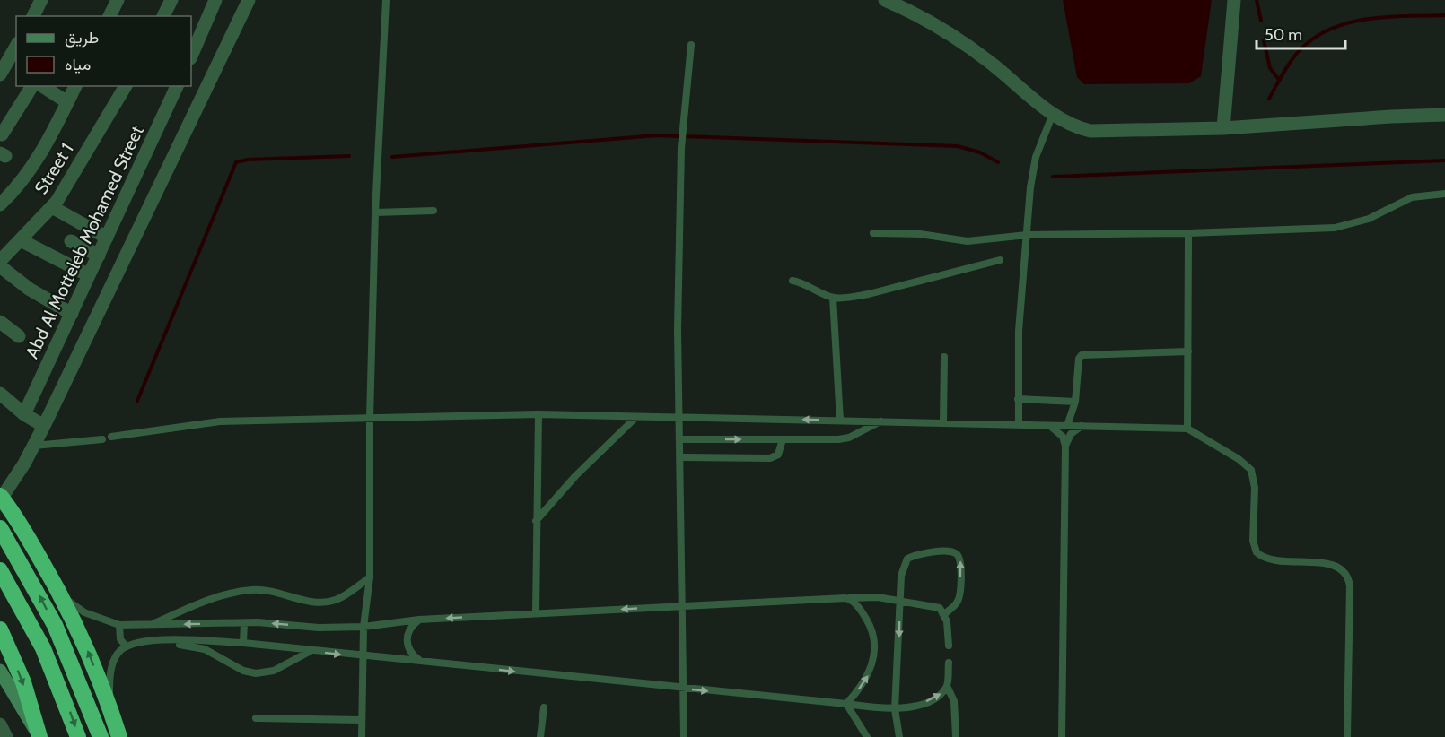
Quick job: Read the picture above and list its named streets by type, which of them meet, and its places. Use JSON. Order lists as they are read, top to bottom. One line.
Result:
{"streets":{"street":["Street 1","Abd Al Motteleb Mohamed Street"]},"legend":["طريق","مياه"],"scale_bar":"50 m"}
